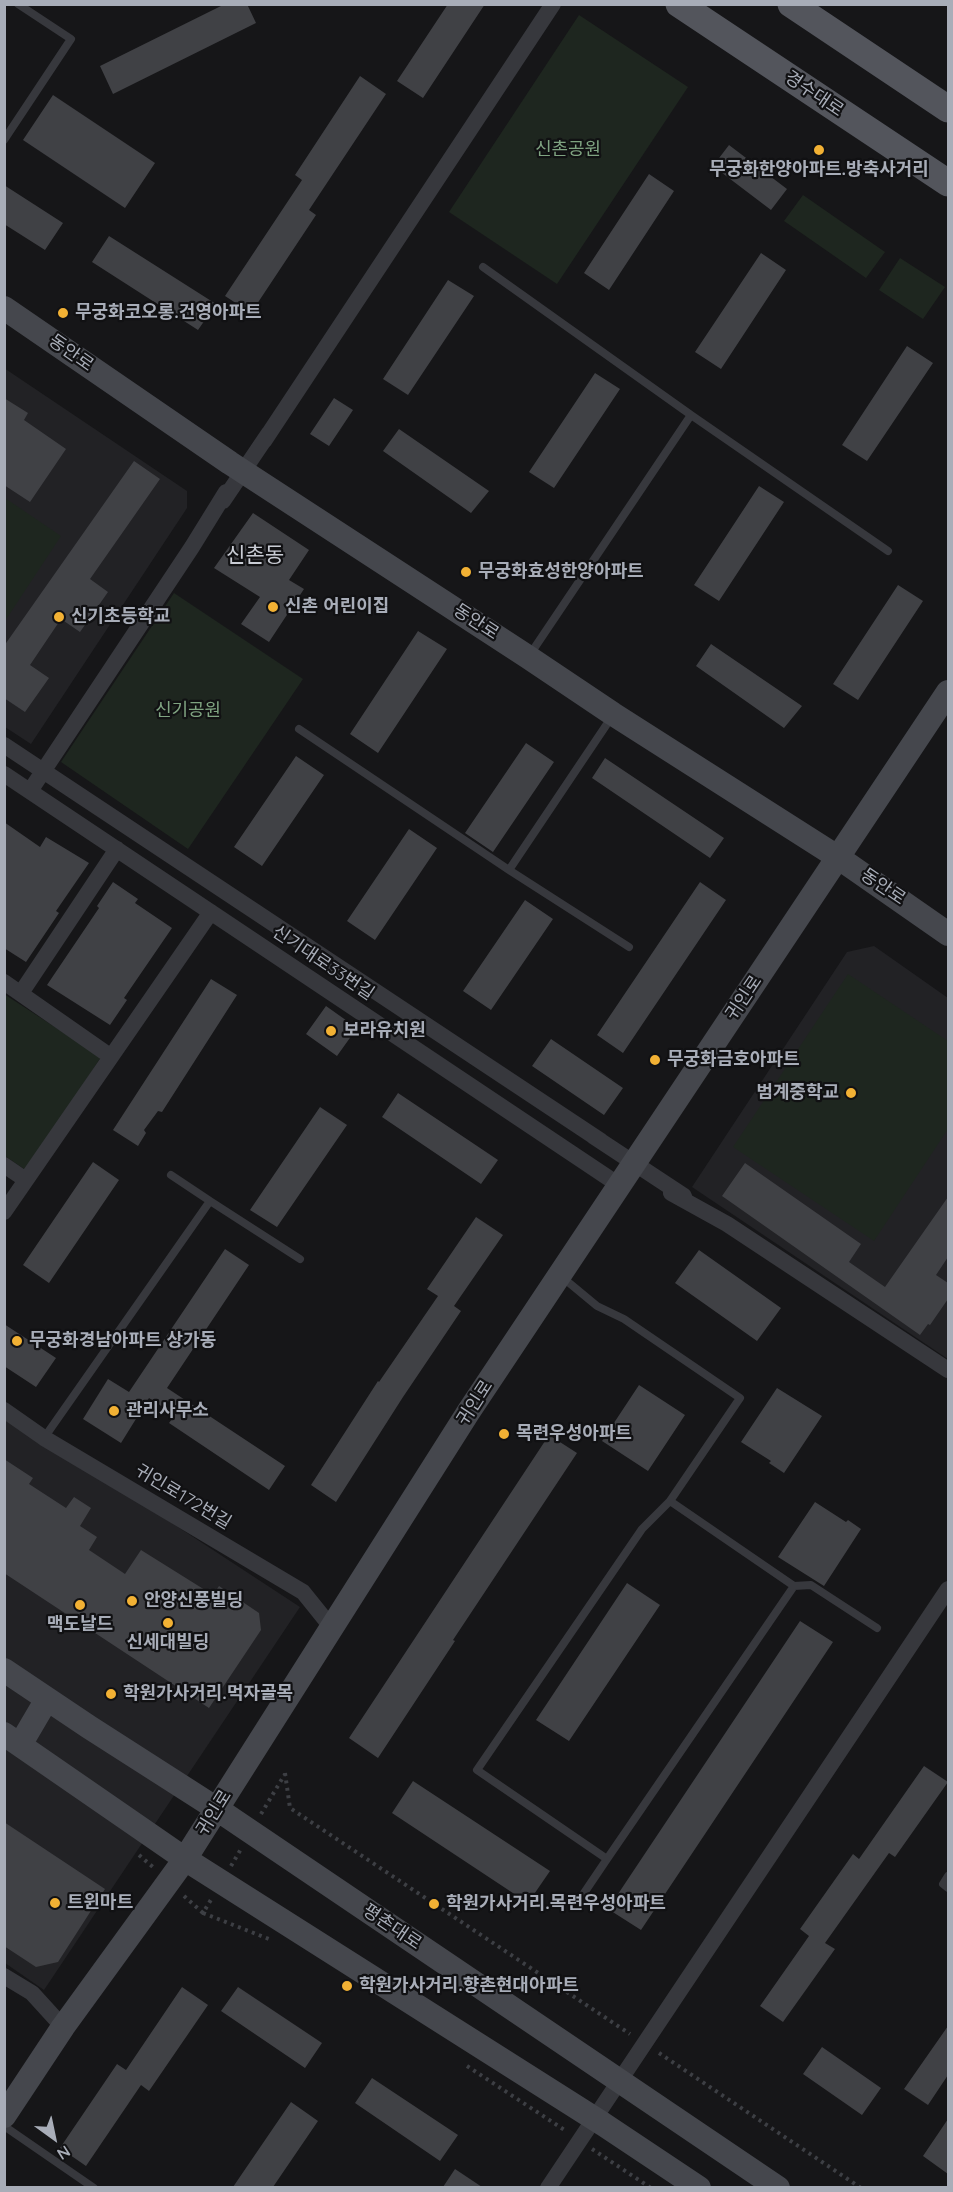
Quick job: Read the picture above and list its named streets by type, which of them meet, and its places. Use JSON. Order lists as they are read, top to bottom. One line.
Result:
{"streets":{"main road":["경수대로"],"street":["동안로","신기대로33번길","귀인로","귀인로172번길","평촌대로"]},"crossings":[["동안로","귀인로"],["신기대로33번길","귀인로"],["귀인로","귀인로172번길"],["귀인로","평촌대로"]],"districts":["신촌동"],"parks":["신촌공원","신기공원"],"places":["무궁화한양아파트.방축사거리","무궁화코오롱.건영아파트","무궁화효성한양아파트","신촌 어린이집","신기초등학교","보라유치원","무궁화금호아파트","범계중학교","무궁화경남아파트 상가동","관리사무소","목련우성아파트","안양신풍빌딩","맥도날드","신세대빌딩","학원가사거리.먹자골목","트윈마트","학원가사거리.목련우성아파트","학원가사거리.향촌현대아파트"],"north":"bottom right"}
